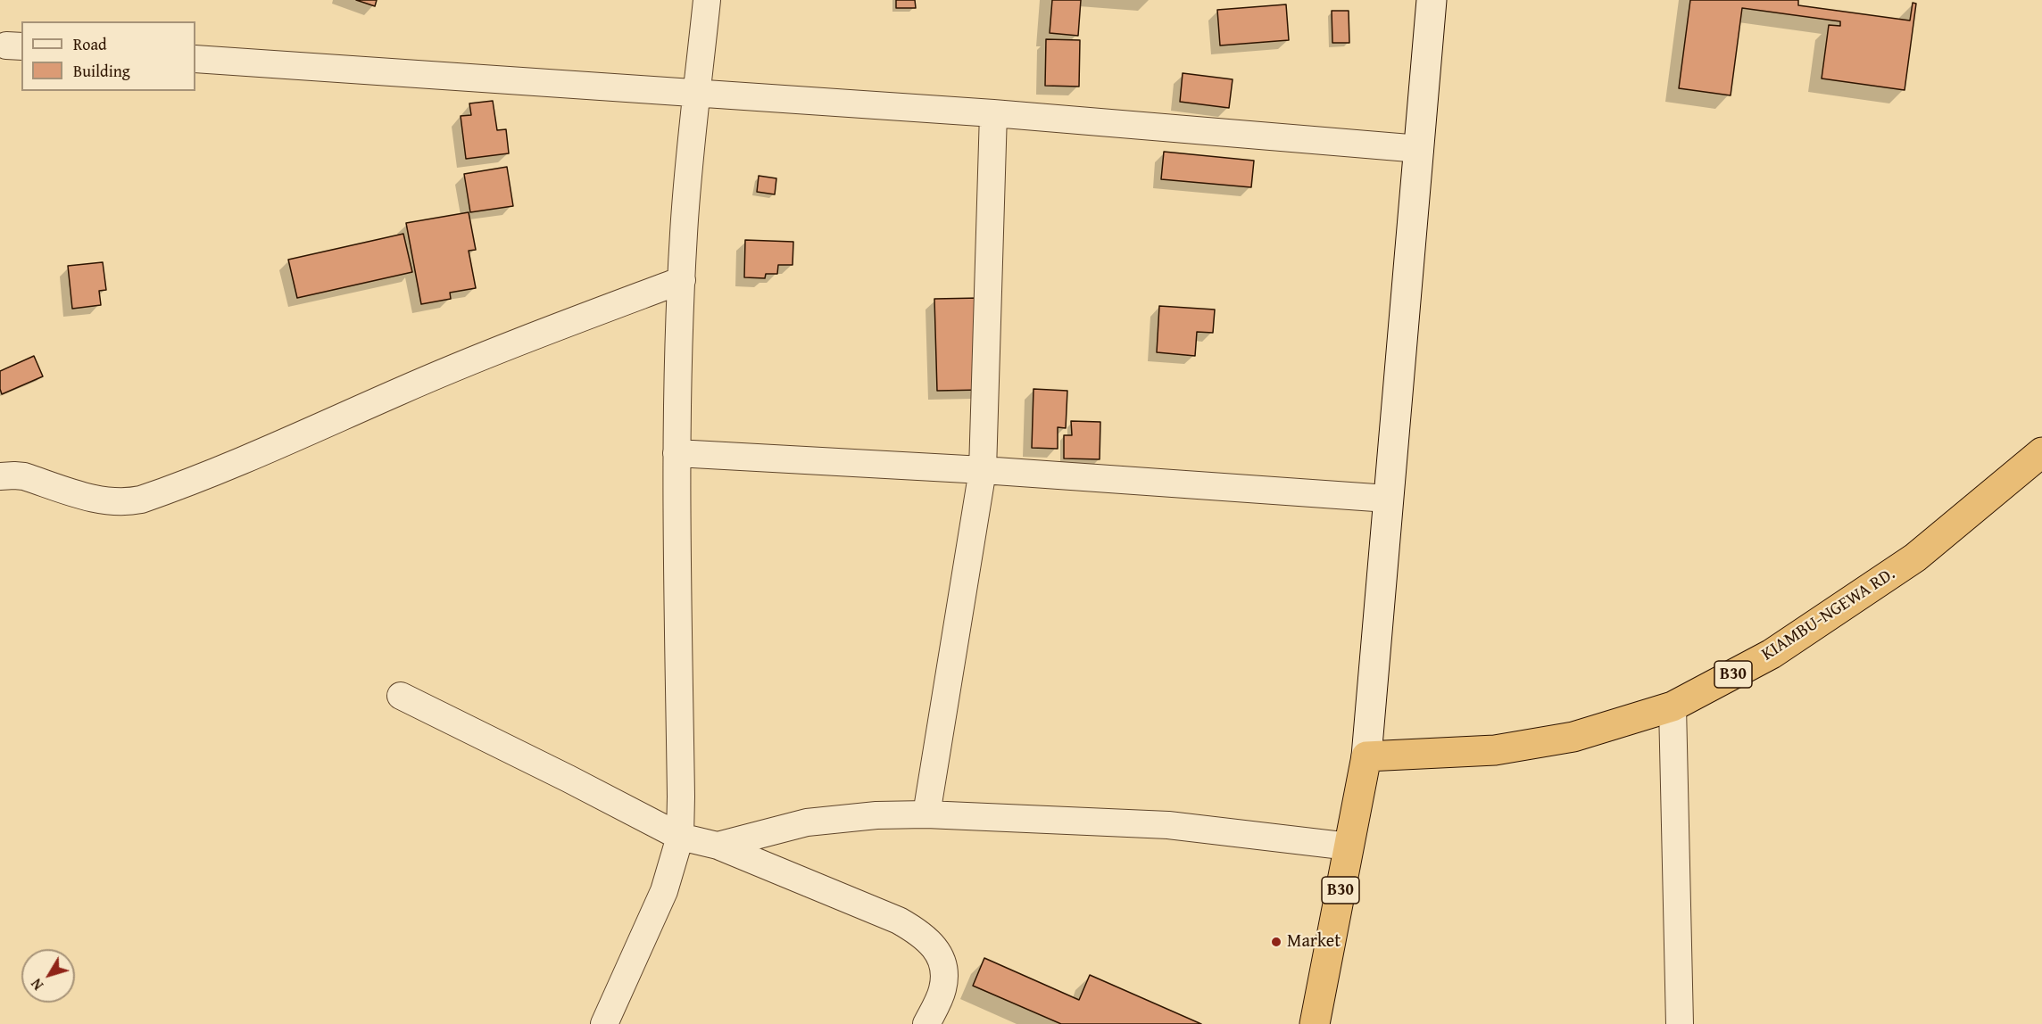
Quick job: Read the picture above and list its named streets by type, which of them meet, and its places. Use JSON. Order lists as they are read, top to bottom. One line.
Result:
{"streets":{"highway":["KIAMBU-NGEWA RD.","B30"]},"crossings":[["KIAMBU-NGEWA RD.","B30"]],"places":["Market"],"legend":["Road","Building"],"north":"bottom left"}
